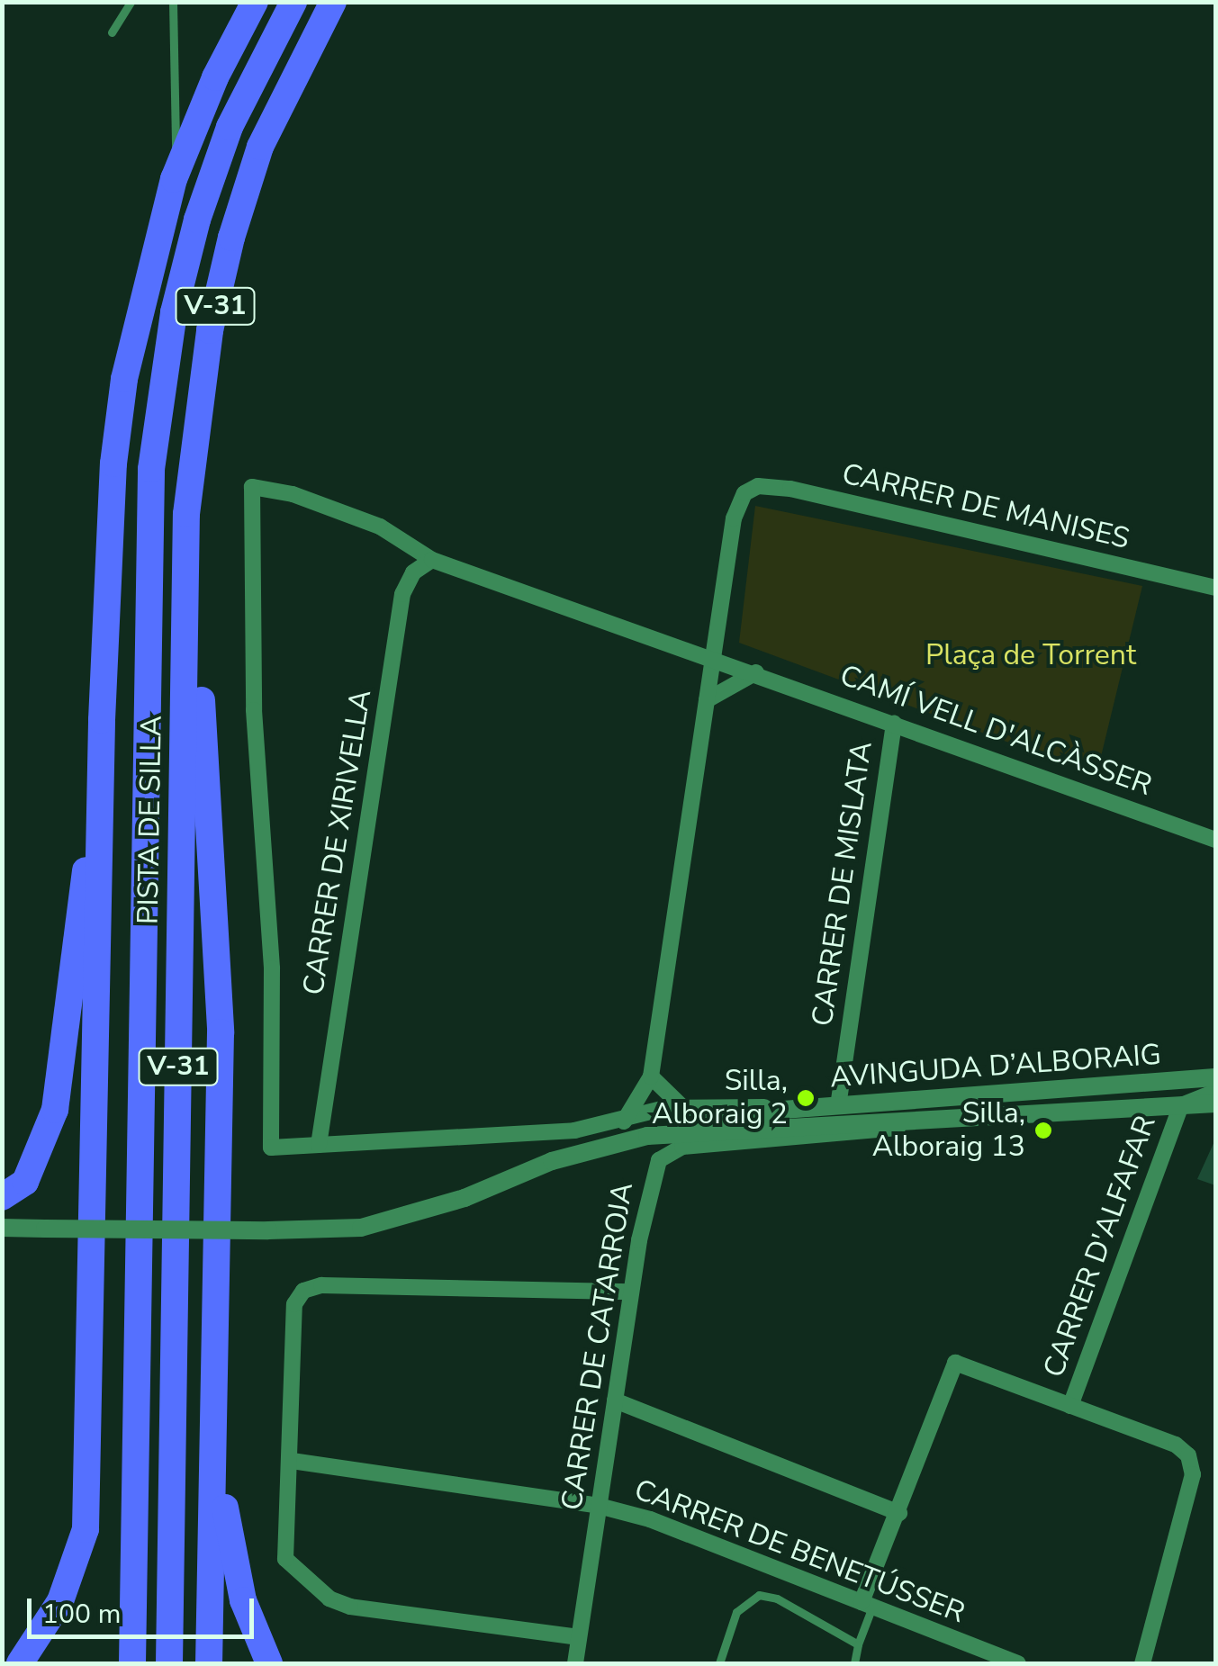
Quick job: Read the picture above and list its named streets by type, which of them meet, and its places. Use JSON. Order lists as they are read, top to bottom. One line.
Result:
{"streets":{"highway":["V-31","PISTA DE SILLA"],"street":["CARRER DE MANISES","CAMÍ VELL D'ALCÀSSER","CARRER DE XIRIVELLA","CARRER DE MISLATA","AVINGUDA D’ALBORAIG","CARRER D'ALFAFAR","CARRER DE CATARROJA","CARRER DE BENETÚSSER"]},"crossings":[["CARRER DE MANISES","CAMÍ VELL D'ALCÀSSER"],["CAMÍ VELL D'ALCÀSSER","CARRER DE XIRIVELLA"],["CAMÍ VELL D'ALCÀSSER","CARRER DE MISLATA"],["CARRER DE MISLATA","AVINGUDA D’ALBORAIG"],["AVINGUDA D’ALBORAIG","CARRER D'ALFAFAR"],["AVINGUDA D’ALBORAIG","CARRER DE CATARROJA"],["CARRER DE CATARROJA","CARRER DE BENETÚSSER"]],"parks":["Plaça de Torrent"],"places":["Silla, Alboraig 2","Silla, Alboraig 13"],"scale_bar":"100 m"}
